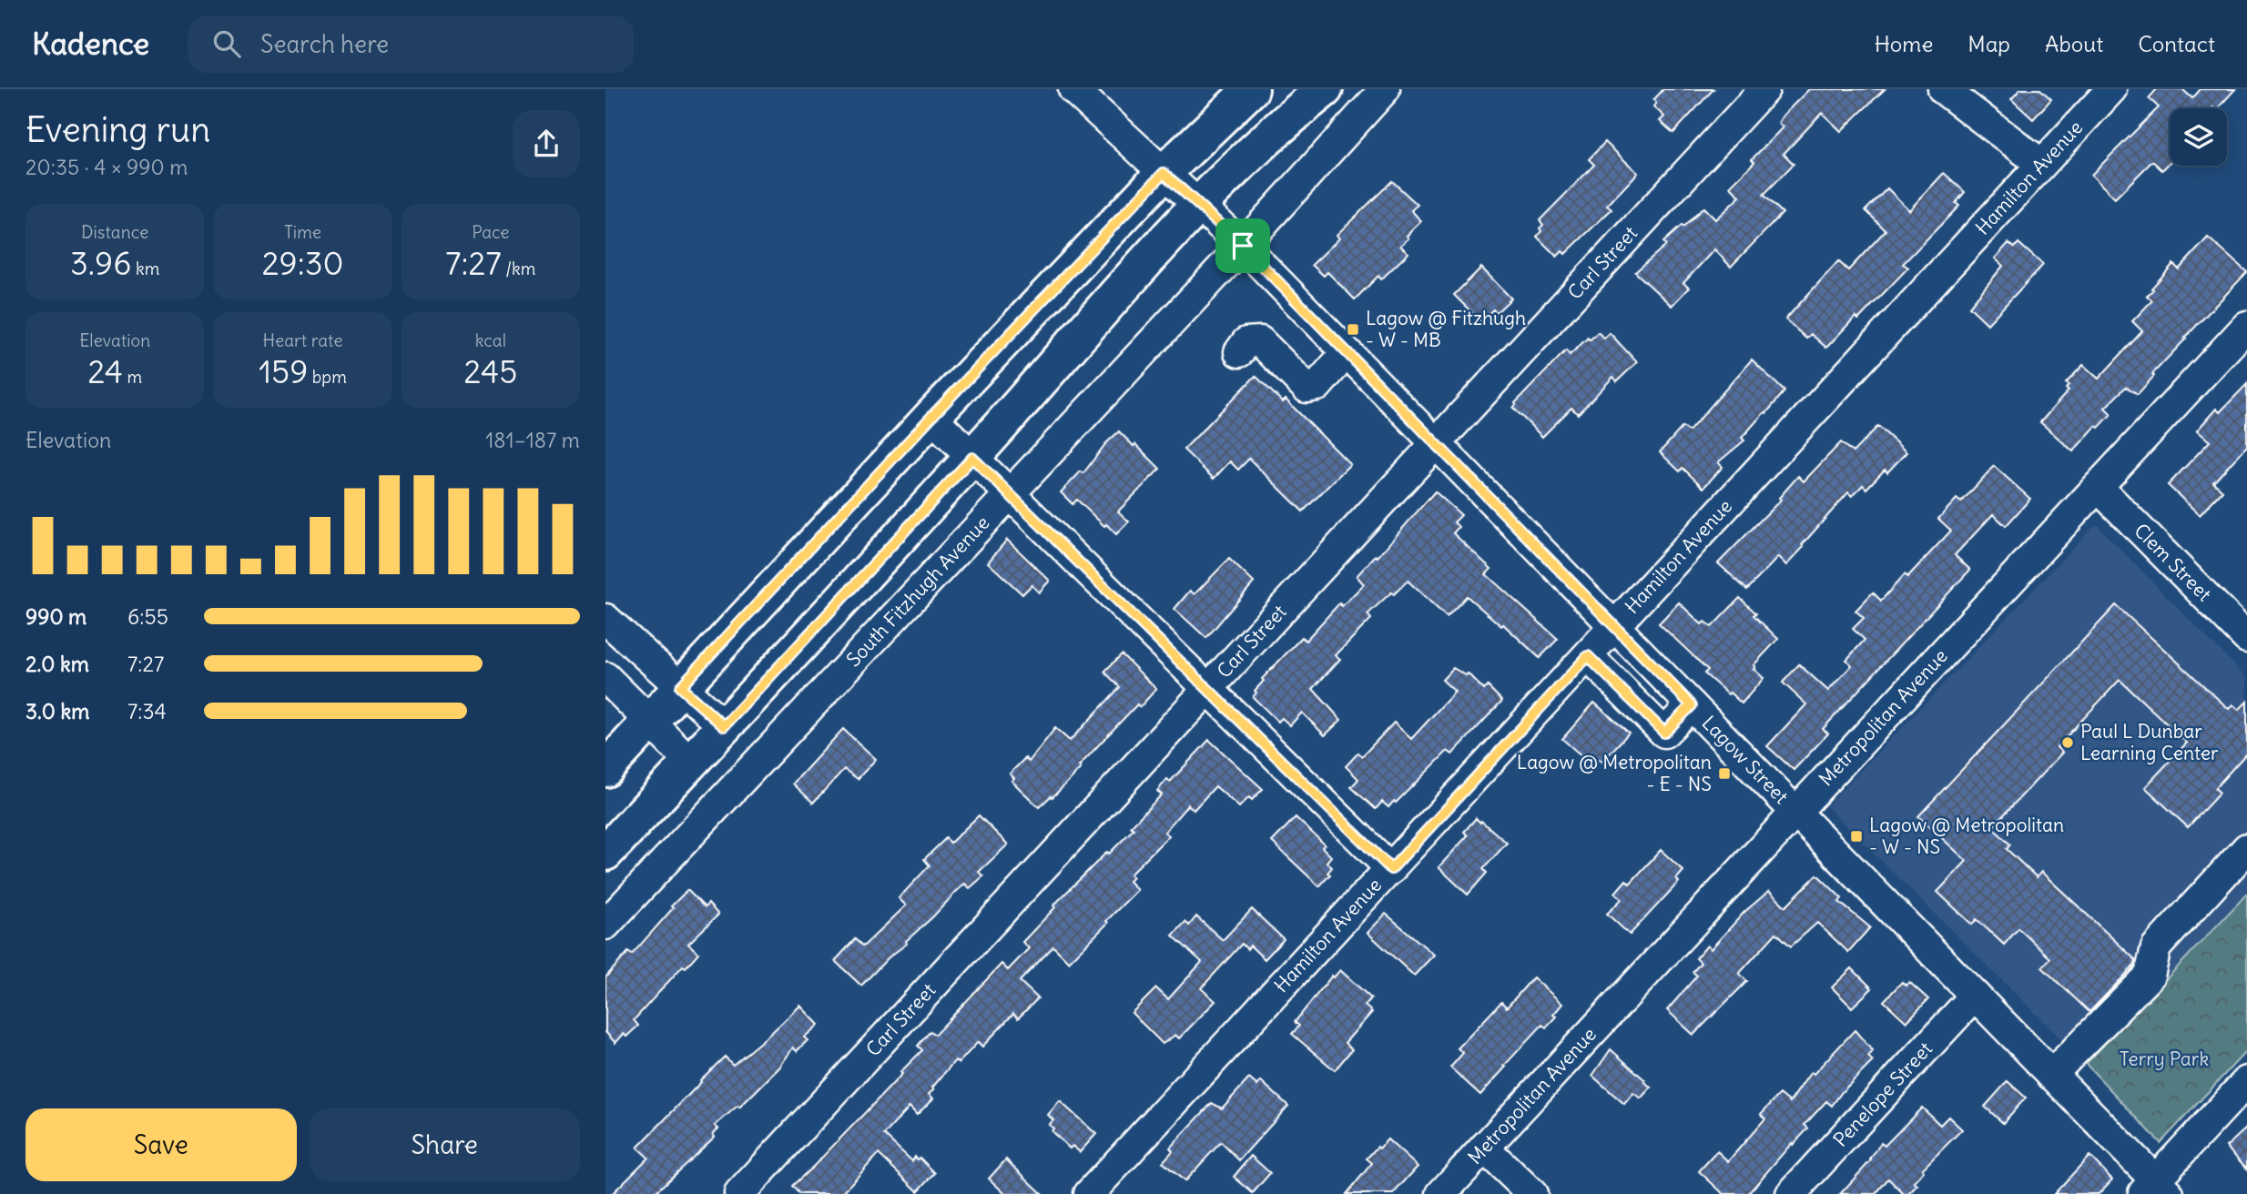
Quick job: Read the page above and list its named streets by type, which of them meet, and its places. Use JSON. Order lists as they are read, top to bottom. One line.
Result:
{"streets":{"street":["Hamilton Avenue","Carl Street","Clem Street","South Fitzhugh Avenue","Metropolitan Avenue","Lagow Street","Penelope Street"]},"crossings":[["Hamilton Avenue","Lagow Street"],["Carl Street","Lagow Street"],["Clem Street","Metropolitan Avenue"],["South Fitzhugh Avenue","Lagow Street"],["Metropolitan Avenue","Lagow Street"],["Lagow Street","Penelope Street"]],"parks":["Terry Park"],"places":{"transit":["Lagow @ Fitzhugh - W - MB","Lagow @ Metropolitan - E - NS","Lagow @ Metropolitan - W - NS"],"other":["Paul L Dunbar Learning Center"]},"page":{"header":"Kadence","search":"Search here","nav":["Home","Map","About","Contact"],"heading":["Evening run","20:35 · 4 × 990 m"],"stats":[["Distance","3.96 km"],["Time","29:30"],["Pace","7:27 /km"],["Elevation","24 m"],["Heart rate","159 bpm"],["kcal","245"]],"chart":["Elevation","181–187 m"],"list":[{"name":"990 m","note":"6:55"},{"name":"2.0 km","note":"7:27"},{"name":"3.0 km","note":"7:34"}],"buttons":["Save","Share"]}}
